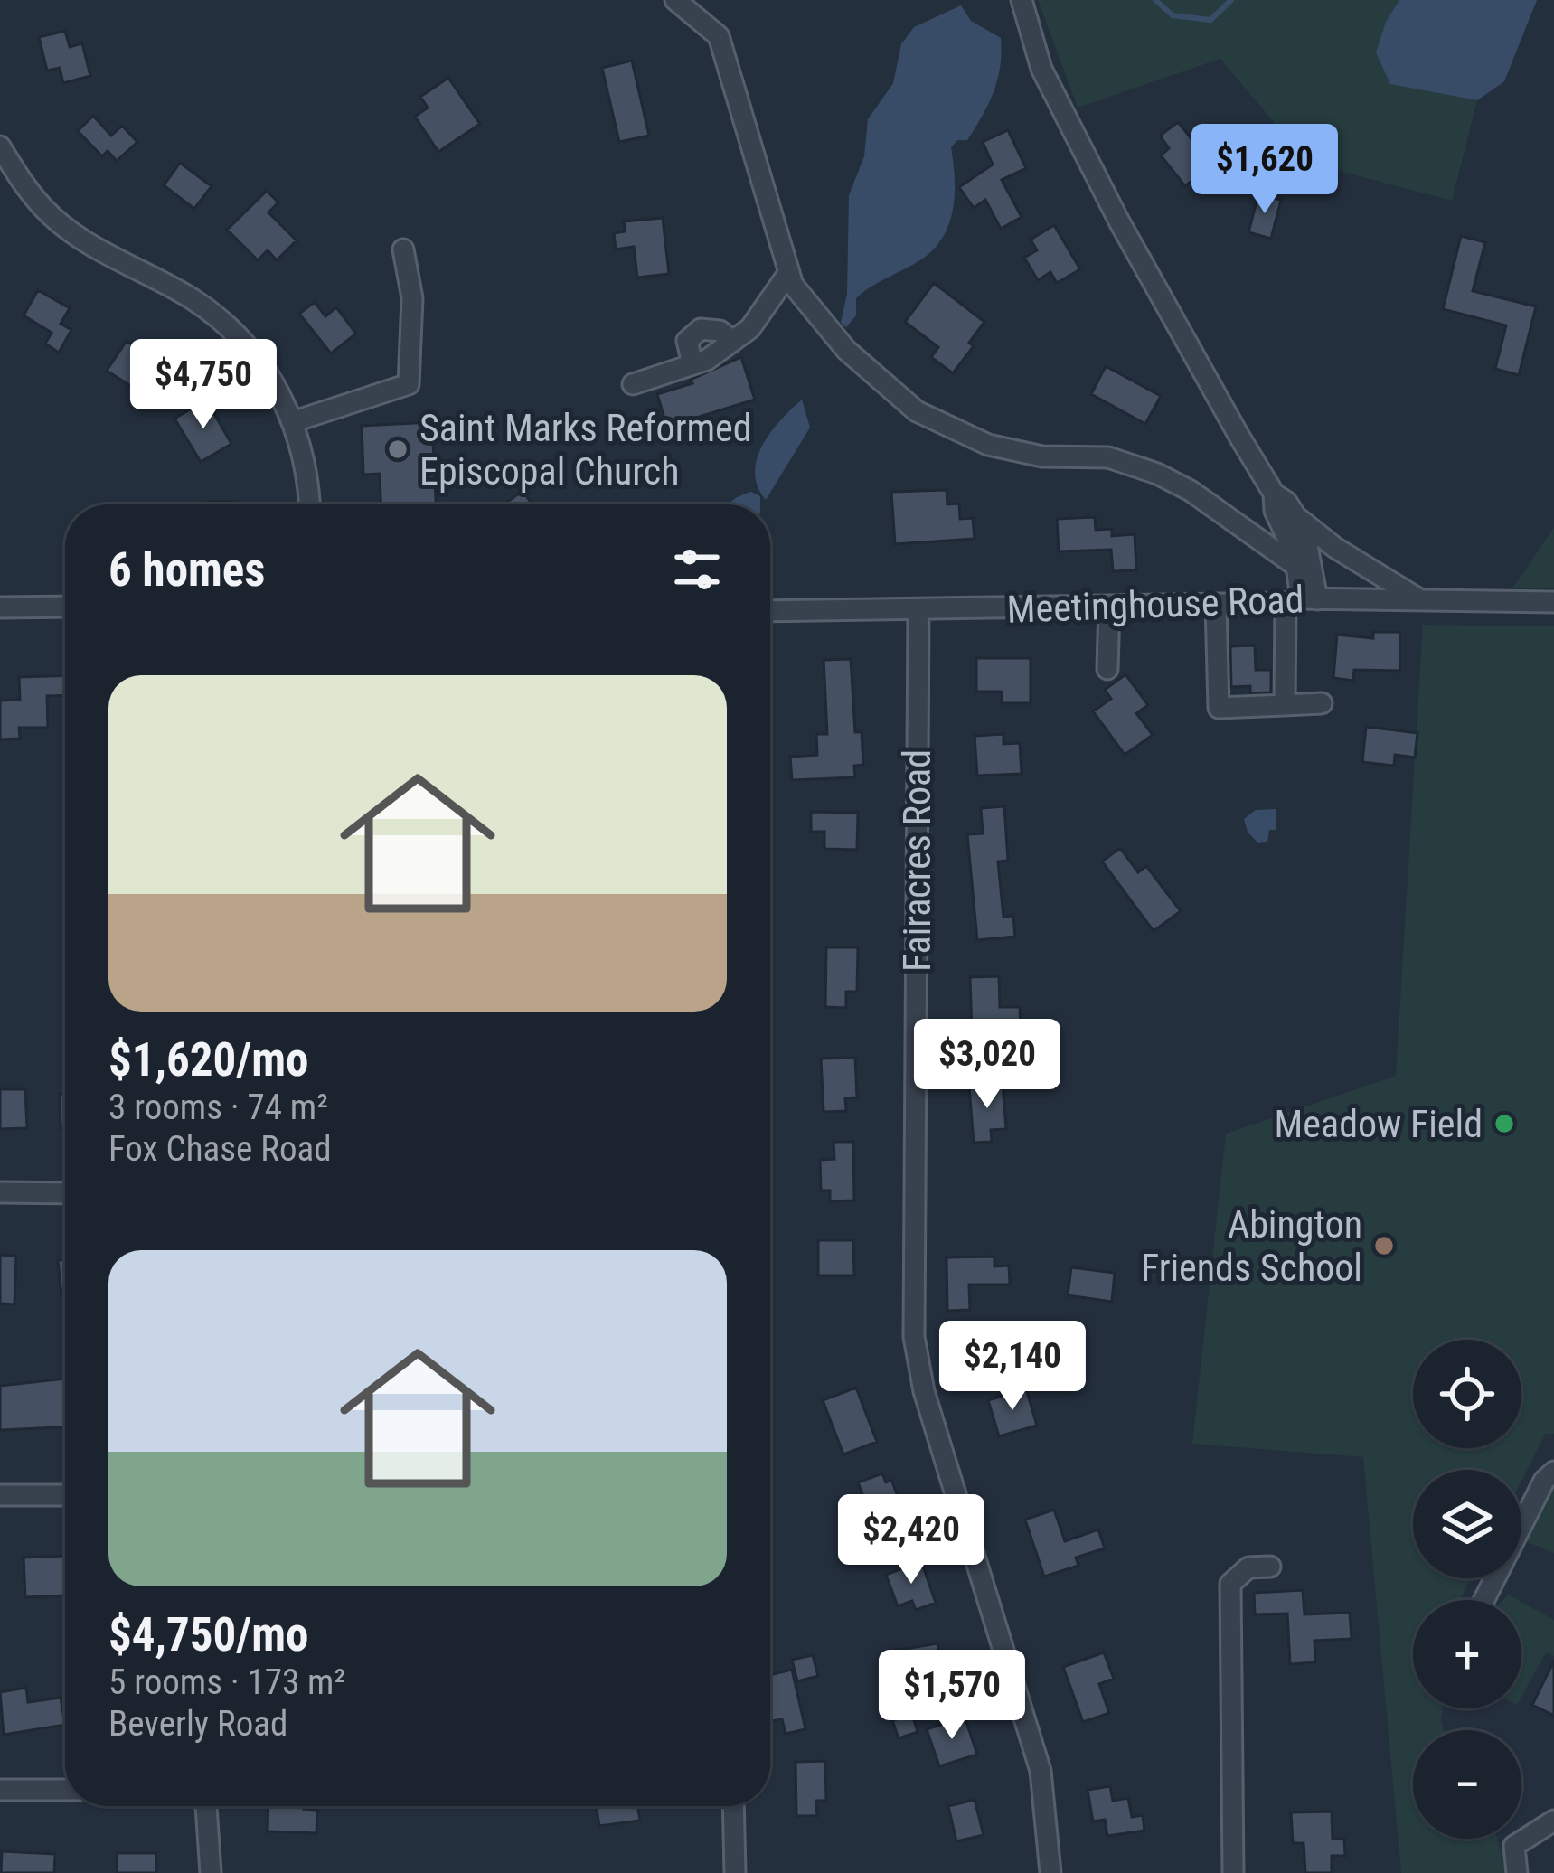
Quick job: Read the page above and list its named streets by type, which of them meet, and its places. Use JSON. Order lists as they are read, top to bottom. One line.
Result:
{"streets":{"street":["Meetinghouse Road","Fairacres Road"]},"crossings":[["Meetinghouse Road","Fairacres Road"]],"places":["Saint Marks Reformed Episcopal Church","Meadow Field","Abington Friends School"],"page":{"price":["$1,620","$4,750","$3,020","$2,140","$2,420","$1,570"],"heading":"6 homes","list":[{"name":"$1,620/mo","note":"3 rooms · 74 m² · Fox Chase Road"},{"name":"$4,750/mo","note":"5 rooms · 173 m² · Beverly Road"}],"map_buttons":["+","−"]}}
